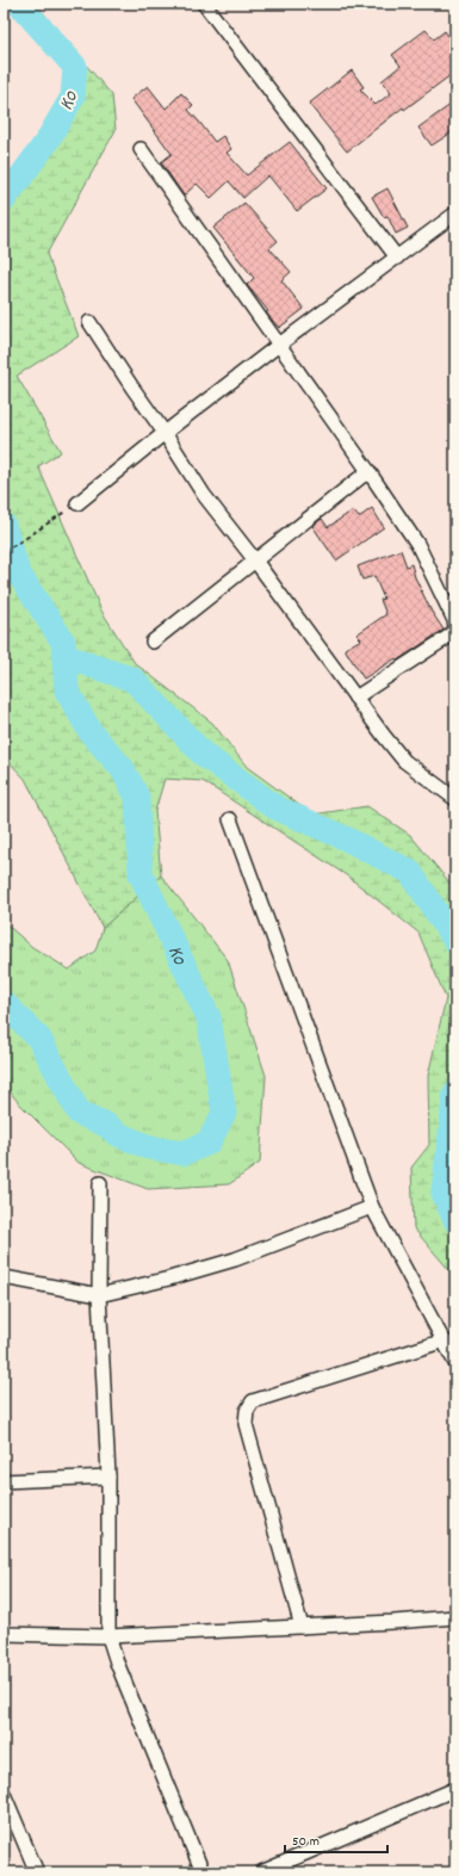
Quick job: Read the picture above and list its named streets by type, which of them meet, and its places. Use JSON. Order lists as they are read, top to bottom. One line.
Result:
{"water":["Ko"],"scale_bar":"50 m"}
